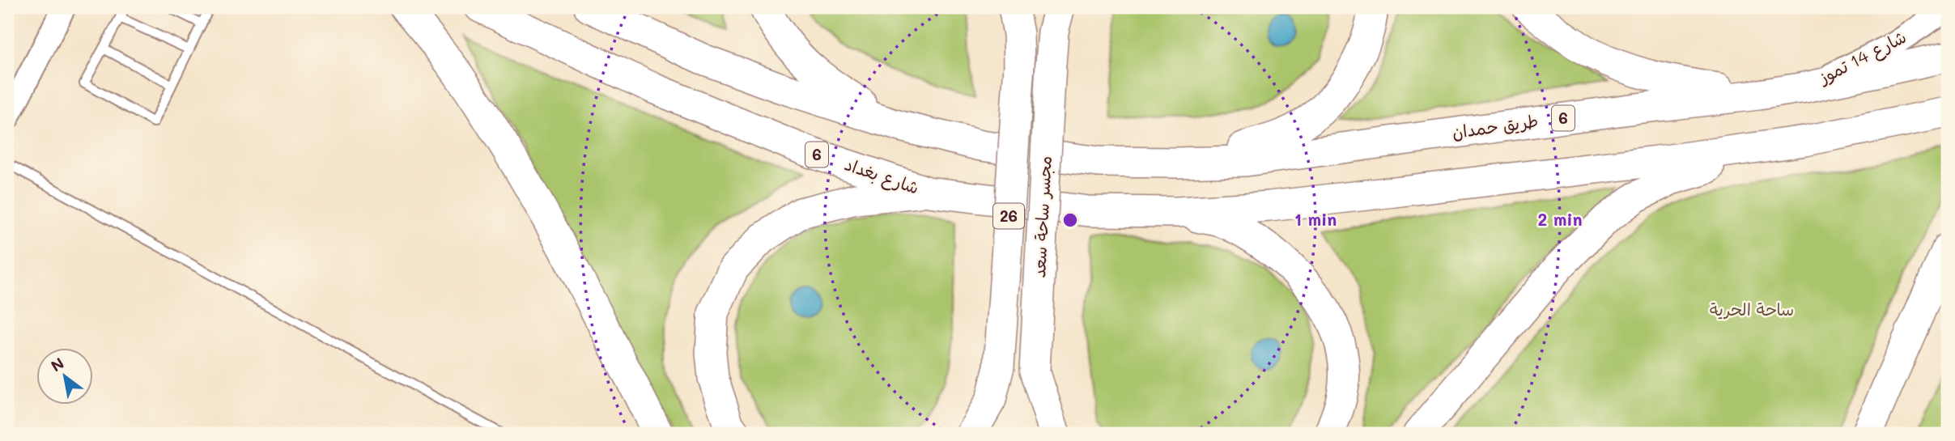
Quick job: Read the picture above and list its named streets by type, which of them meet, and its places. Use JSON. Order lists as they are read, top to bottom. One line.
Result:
{"streets":{"highway":["6","طريق حمدان","شارع بغداد","26","مجسر ساحة سعد"],"main road":["شارع 14 تموز"]},"crossings":[["شارع 14 تموز","طريق حمدان"],["6","طريق حمدان"],["6","شارع بغداد"],["26","مجسر ساحة سعد"]],"parks":["ساحة الحرية"],"north":"top left","rings":["1 min","2 min"]}
